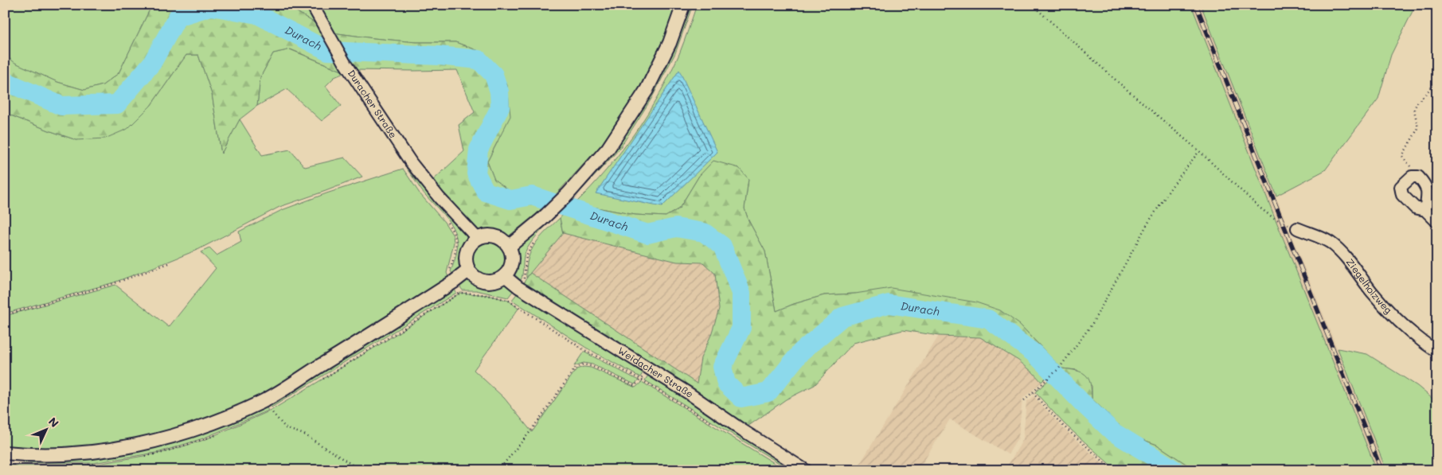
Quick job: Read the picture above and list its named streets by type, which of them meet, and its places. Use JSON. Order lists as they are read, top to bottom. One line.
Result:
{"streets":{"street":["Duracher Straße","Ziegelholzweg","Weidacher Straße"]},"crossings":[["Duracher Straße","Weidacher Straße"]],"water":["Durach"],"north":"top right"}
